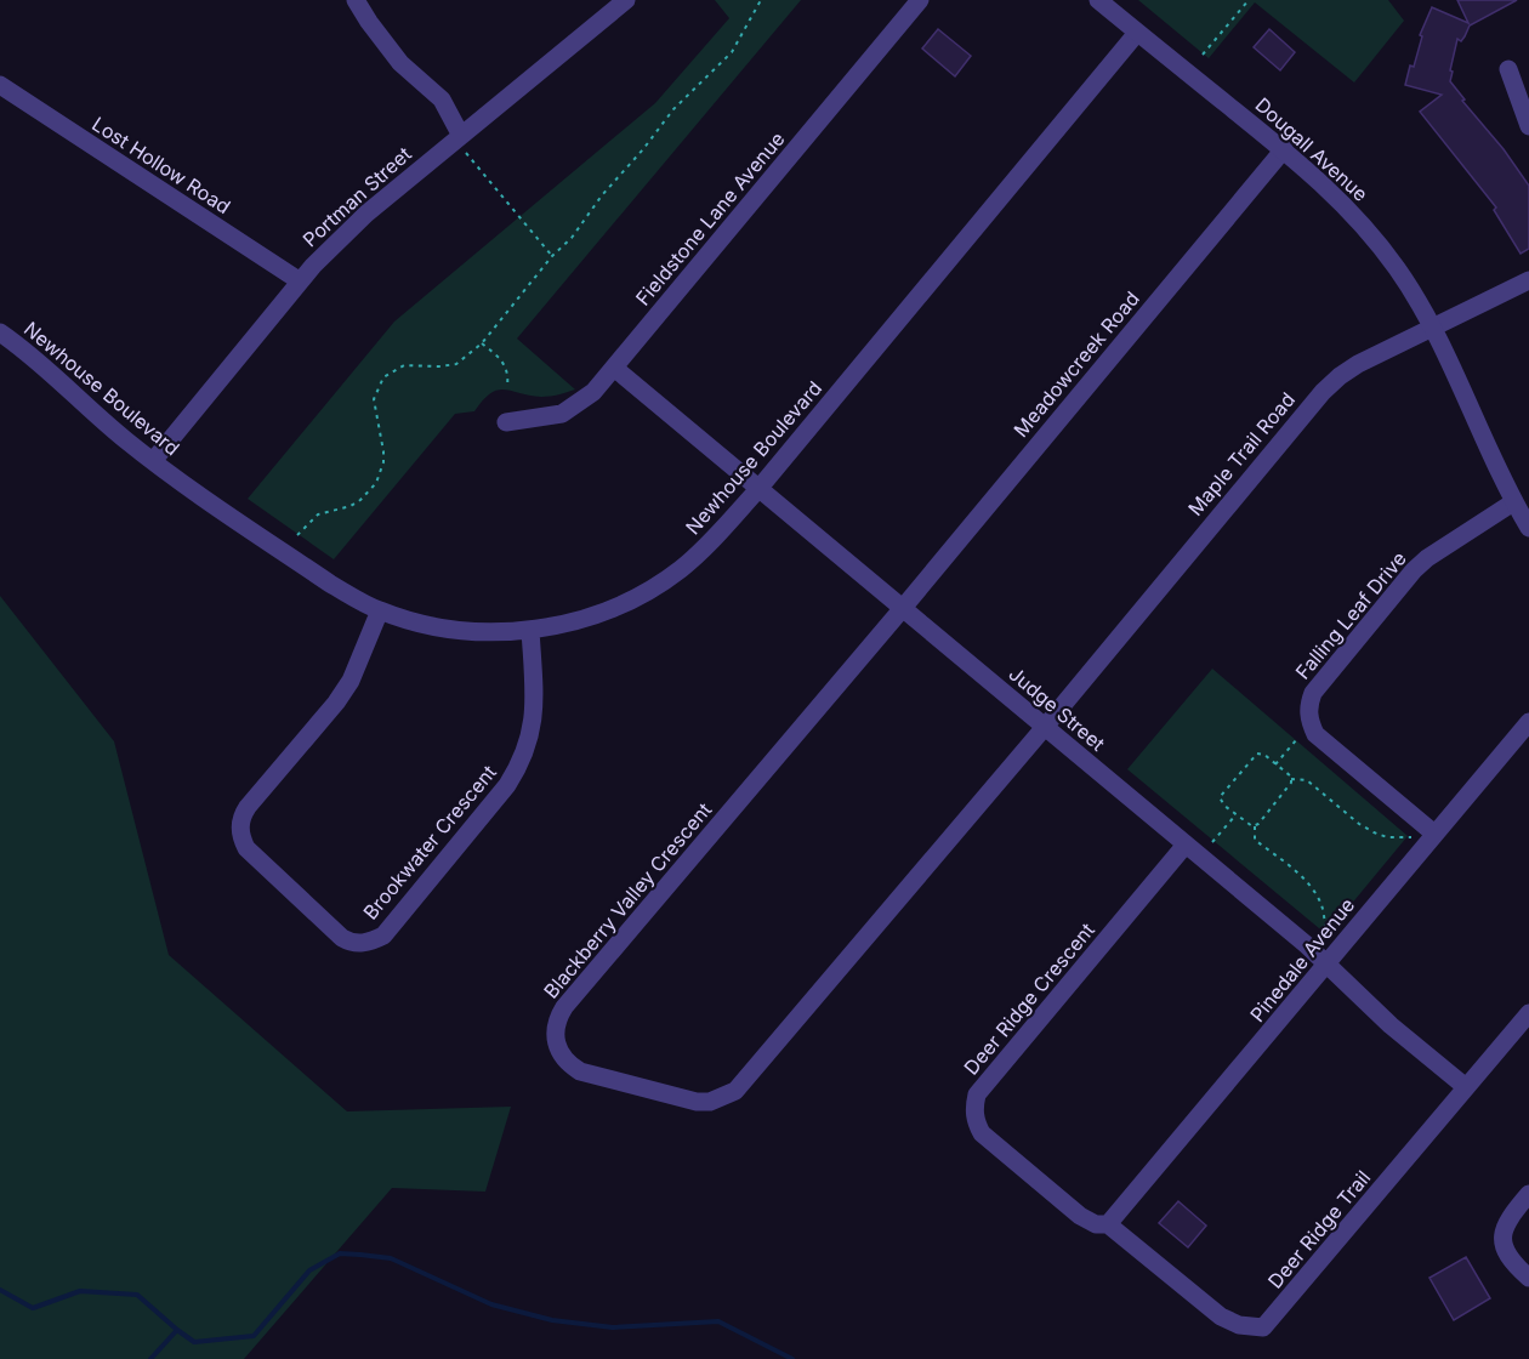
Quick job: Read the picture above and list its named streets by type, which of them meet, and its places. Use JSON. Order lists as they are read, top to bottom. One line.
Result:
{"streets":{"street":["Dougall Avenue","Lost Hollow Road","Portman Street","Fieldstone Lane Avenue","Meadowcreek Road","Newhouse Boulevard","Maple Trail Road","Falling Leaf Drive","Judge Street","Brookwater Crescent","Blackberry Valley Crescent","Pinedale Avenue","Deer Ridge Crescent","Deer Ridge Trail"]},"crossings":[["Dougall Avenue","Meadowcreek Road"],["Dougall Avenue","Newhouse Boulevard"],["Dougall Avenue","Maple Trail Road"],["Dougall Avenue","Falling Leaf Drive"],["Lost Hollow Road","Portman Street"],["Portman Street","Newhouse Boulevard"],["Fieldstone Lane Avenue","Judge Street"],["Meadowcreek Road","Judge Street"],["Meadowcreek Road","Blackberry Valley Crescent"],["Newhouse Boulevard","Judge Street"],["Newhouse Boulevard","Brookwater Crescent"],["Maple Trail Road","Judge Street"],["Maple Trail Road","Blackberry Valley Crescent"],["Falling Leaf Drive","Pinedale Avenue"],["Judge Street","Blackberry Valley Crescent"],["Judge Street","Pinedale Avenue"],["Judge Street","Deer Ridge Crescent"],["Judge Street","Deer Ridge Trail"],["Pinedale Avenue","Deer Ridge Crescent"],["Pinedale Avenue","Deer Ridge Trail"],["Deer Ridge Crescent","Deer Ridge Trail"]]}
